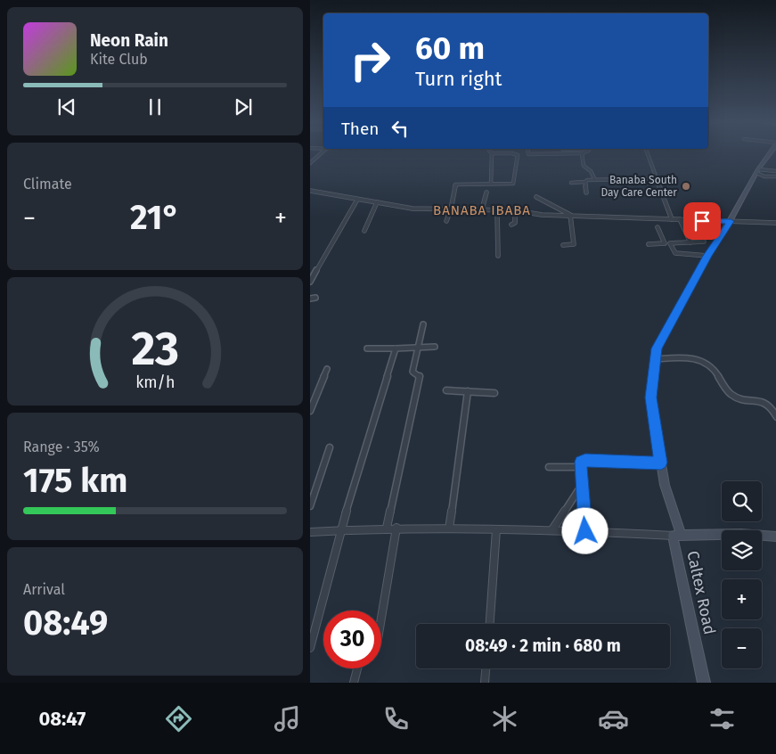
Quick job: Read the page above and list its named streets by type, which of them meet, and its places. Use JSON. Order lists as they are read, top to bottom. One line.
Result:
{"streets":{"street":["Caltex Road"]},"districts":["BANABA IBABA"],"places":["Banaba South Day Care Center"],"page":{"turn":["60 m","Turn right"],"song":["Neon Rain","Kite Club"],"then":"Then","tile":["Climate",["Range · 35%","175 km"],["Arrival","08:49"]],"heat":["−","21°","+"],"map_buttons":["+","−"],"limit":"30","trip":"08:49 · 2 min · 680 m","tabs":"08:47","gauge":["23","km/h"]}}
